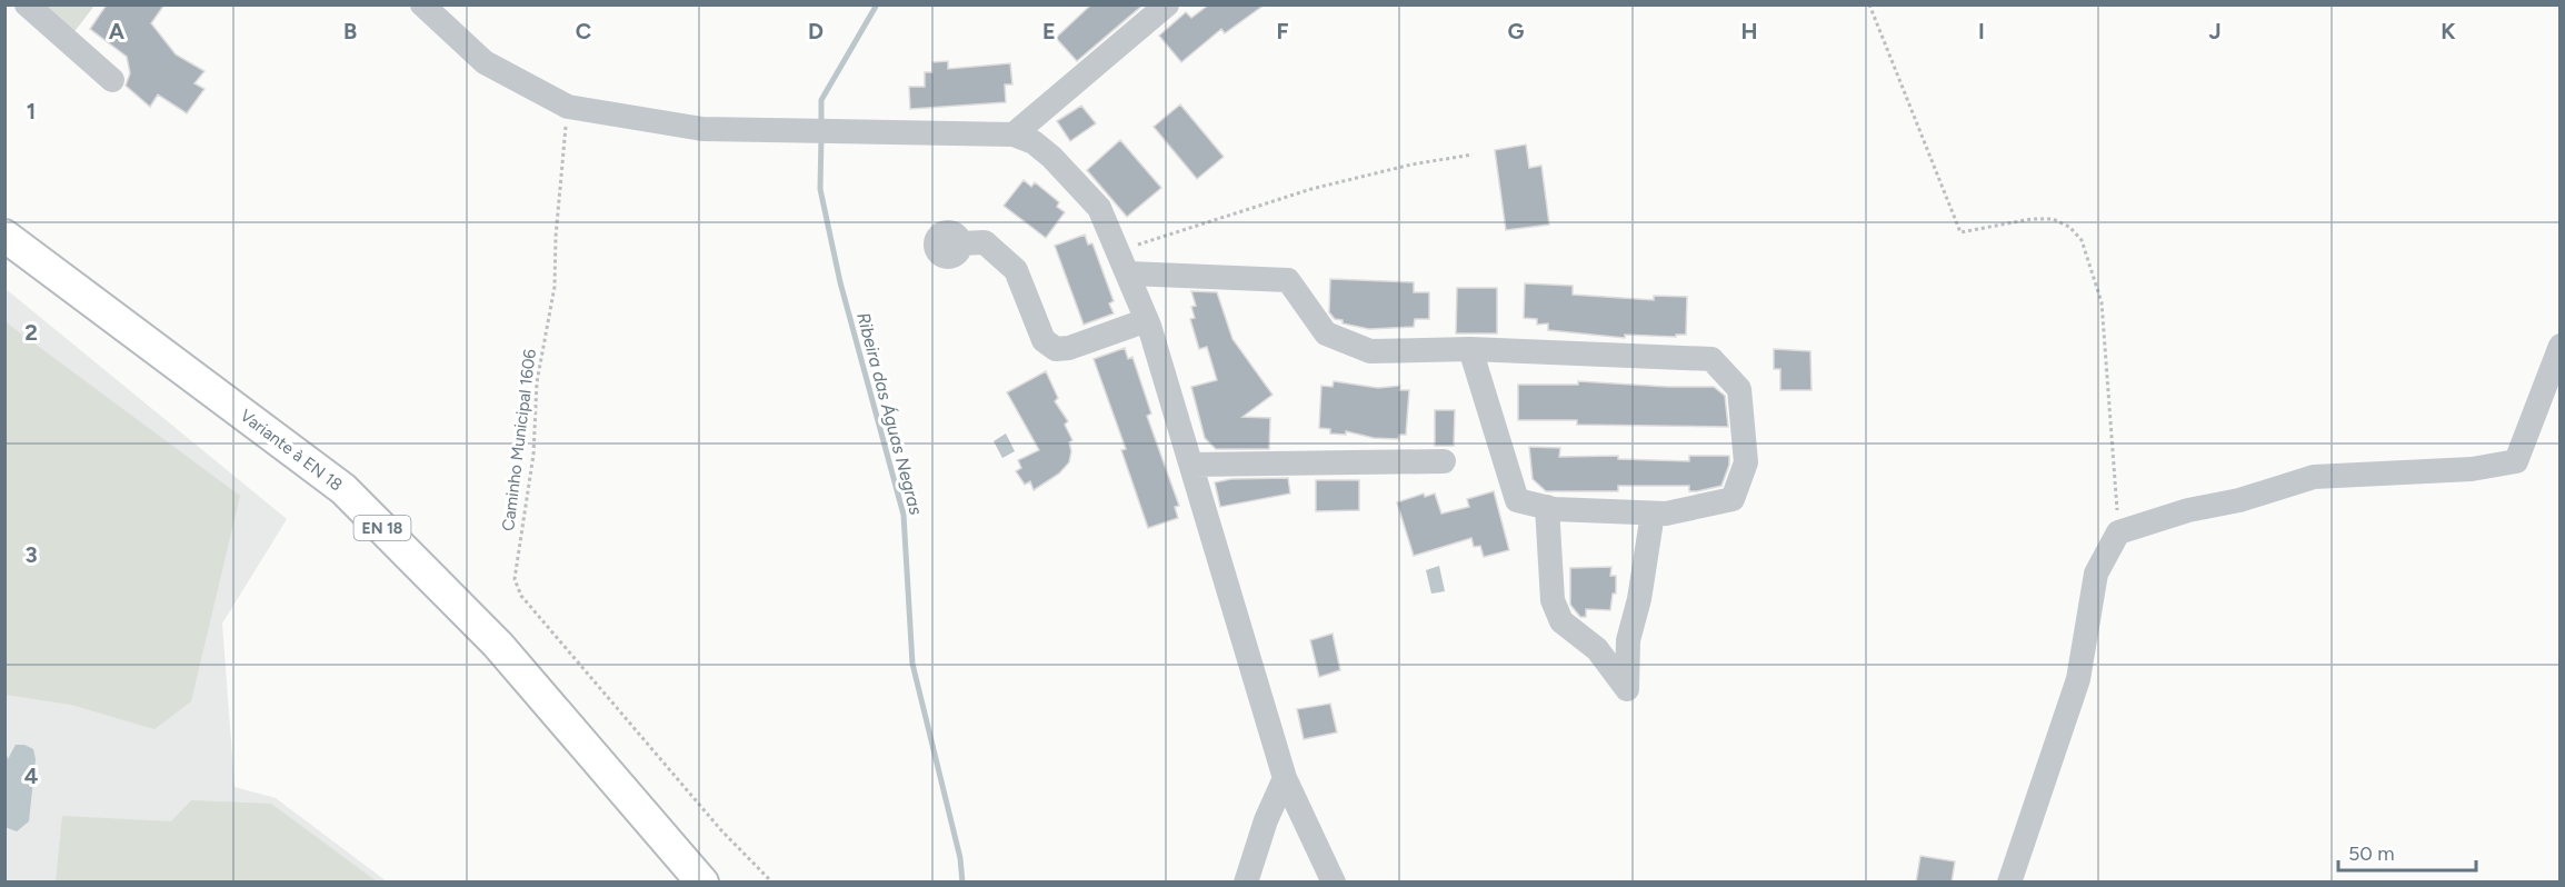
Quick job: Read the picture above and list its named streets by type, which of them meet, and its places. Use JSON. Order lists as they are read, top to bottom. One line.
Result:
{"streets":{"main road":["Variante à EN 18","EN 18"],"path":["Caminho Municipal 1606"]},"water":["Ribeira das Águas Negras"],"scale_bar":"50 m","grid":{"columns":["A","B","C","D","E","F","G","H","I","J","K"],"rows":["1","2","3","4"]}}
